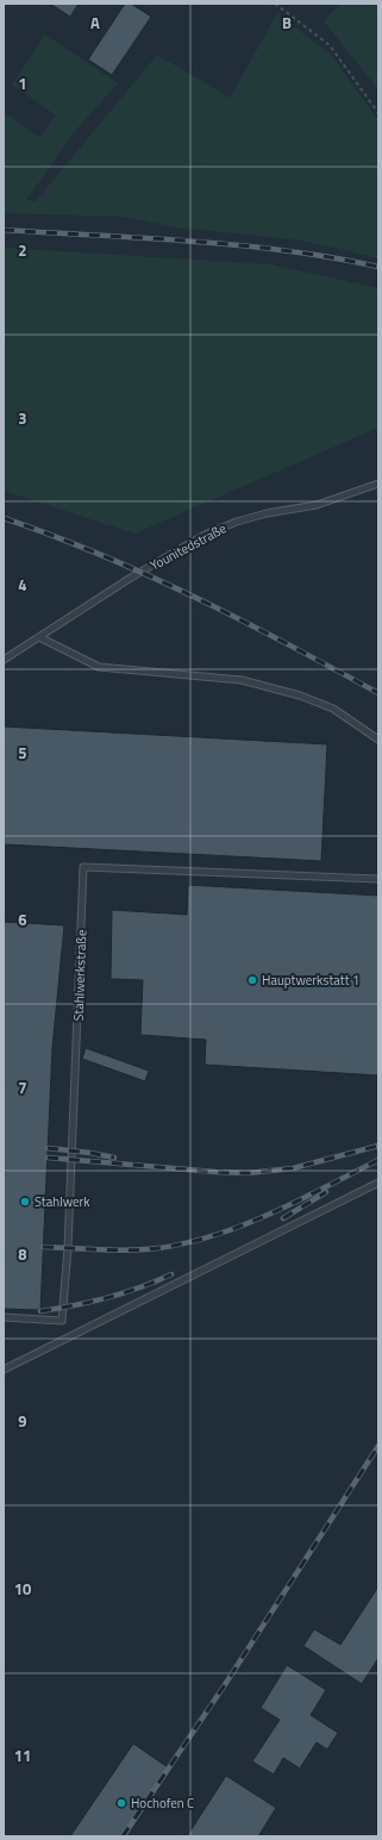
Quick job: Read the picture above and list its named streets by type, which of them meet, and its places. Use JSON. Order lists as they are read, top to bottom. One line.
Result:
{"streets":{"lane":["Younitedstraße","Stahlwerkstraße"]},"places":["Hauptwerkstatt 1","Stahlwerk","Hochofen C"],"grid":{"columns":["A","B"],"rows":["1","2","3","4","5","6","7","8","9","10","11"]}}
